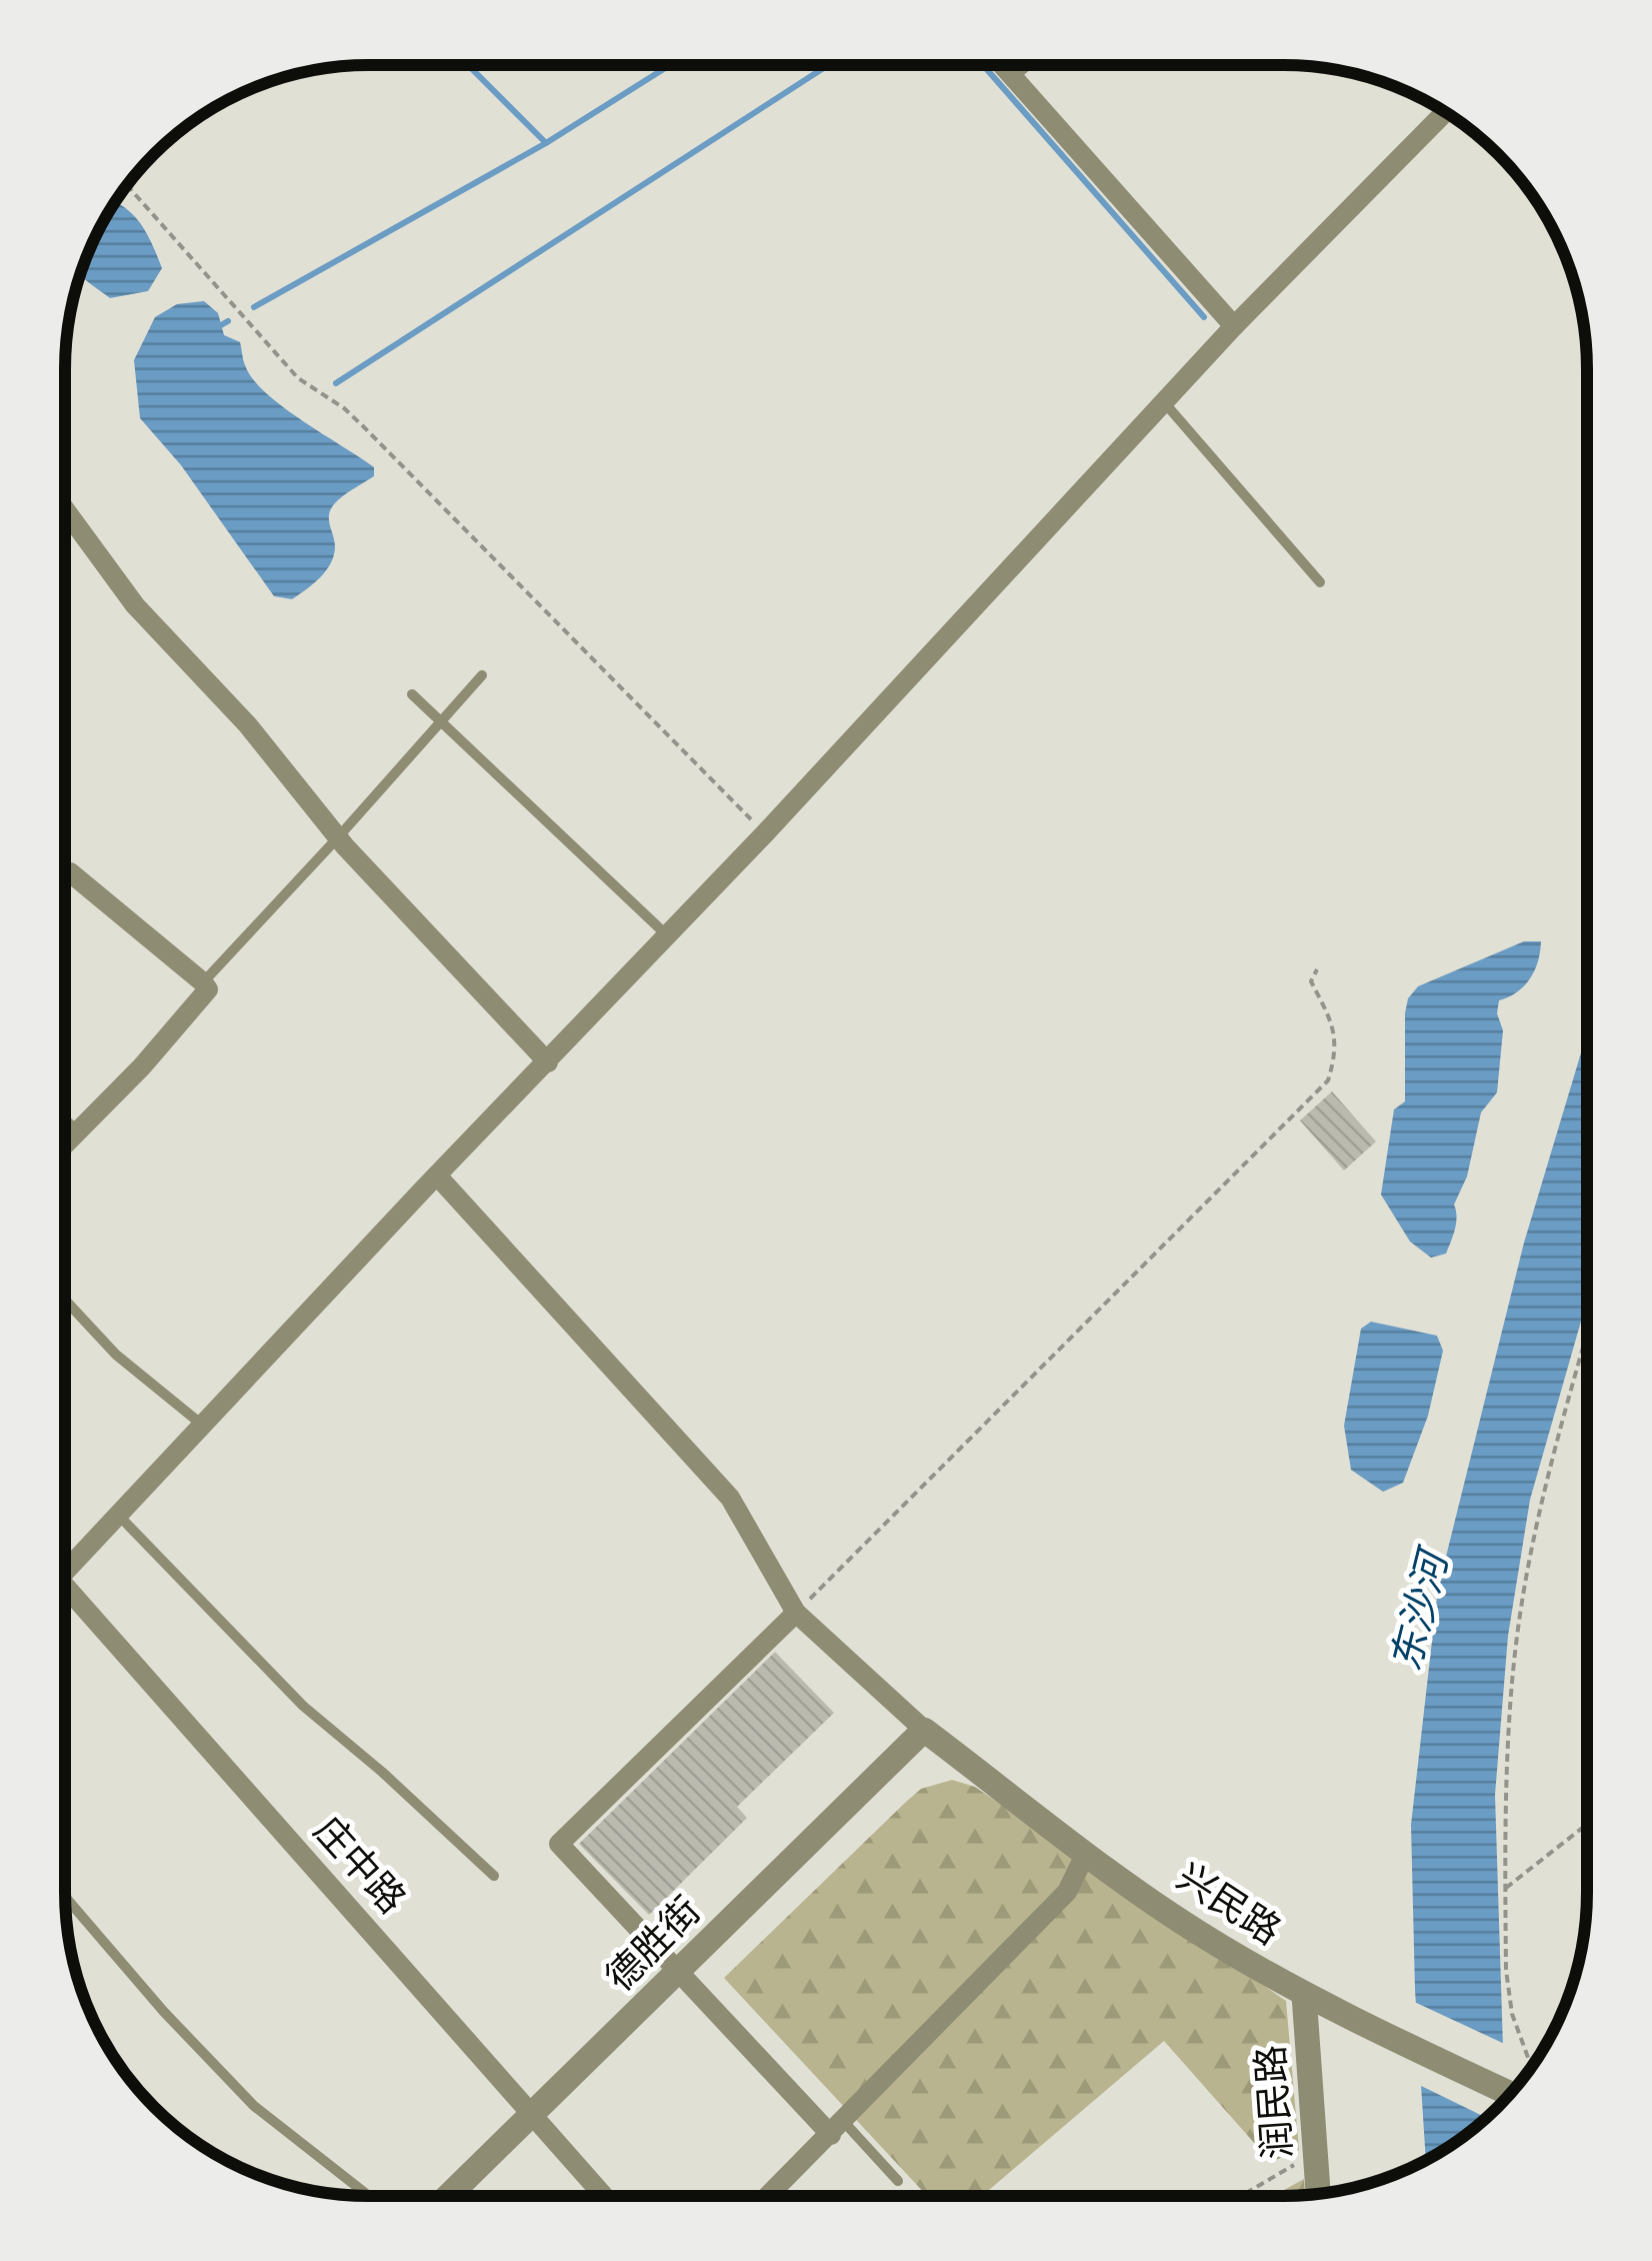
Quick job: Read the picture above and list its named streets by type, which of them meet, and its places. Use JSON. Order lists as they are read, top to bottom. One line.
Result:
{"streets":{"street":["庄中路","兴民路","德胜街","润民路"]},"crossings":[["庄中路","德胜街"],["兴民路","德胜街"],["兴民路","润民路"]],"water":["东沙河"]}
